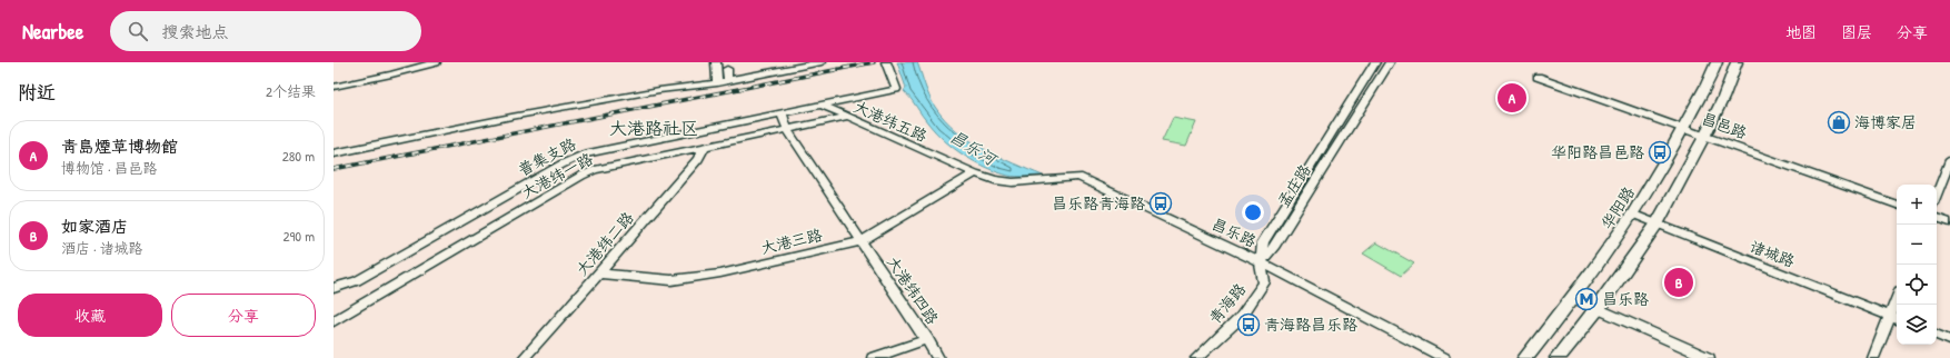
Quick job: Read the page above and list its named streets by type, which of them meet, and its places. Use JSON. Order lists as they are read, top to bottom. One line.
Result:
{"streets":{"main road":["华阳路"],"street":["大港纬五路","昌邑路","普集支路","大港纬一路","孟庄路","昌乐路","大港三路","大港纬二路","诸城路","大港纬四路","青海路"]},"crossings":[["大港纬五路","普集支路"],["大港纬五路","大港纬一路"],["大港纬五路","昌乐路"],["大港纬五路","大港三路"],["昌邑路","华阳路"],["普集支路","大港纬四路"],["大港纬一路","大港纬二路"],["大港纬一路","大港纬四路"],["孟庄路","昌乐路"],["孟庄路","青海路"],["华阳路","诸城路"],["昌乐路","青海路"],["大港三路","大港纬二路"],["大港三路","大港纬四路"]],"districts":["大港路社区"],"water":["昌乐河"],"places":{"shop":["海博家居"],"bus stop":["华阳路昌邑路","昌乐路青海路","青海路昌乐路"],"metro station":["昌乐路"]},"page":{"header":"Nearbee","search":"搜索地点","nav":["地图","图层","分享"],"heading":["附近","2个结果"],"pins":["A","B"],"list":[{"mark":"A","name":"青島煙草博物館","note":"博物馆 · 昌邑路","value":"280 m"},{"mark":"B","name":"如家酒店","note":"酒店 · 诸城路","value":"290 m"}],"map_buttons":["+","−"],"buttons":["收藏","分享"]}}
